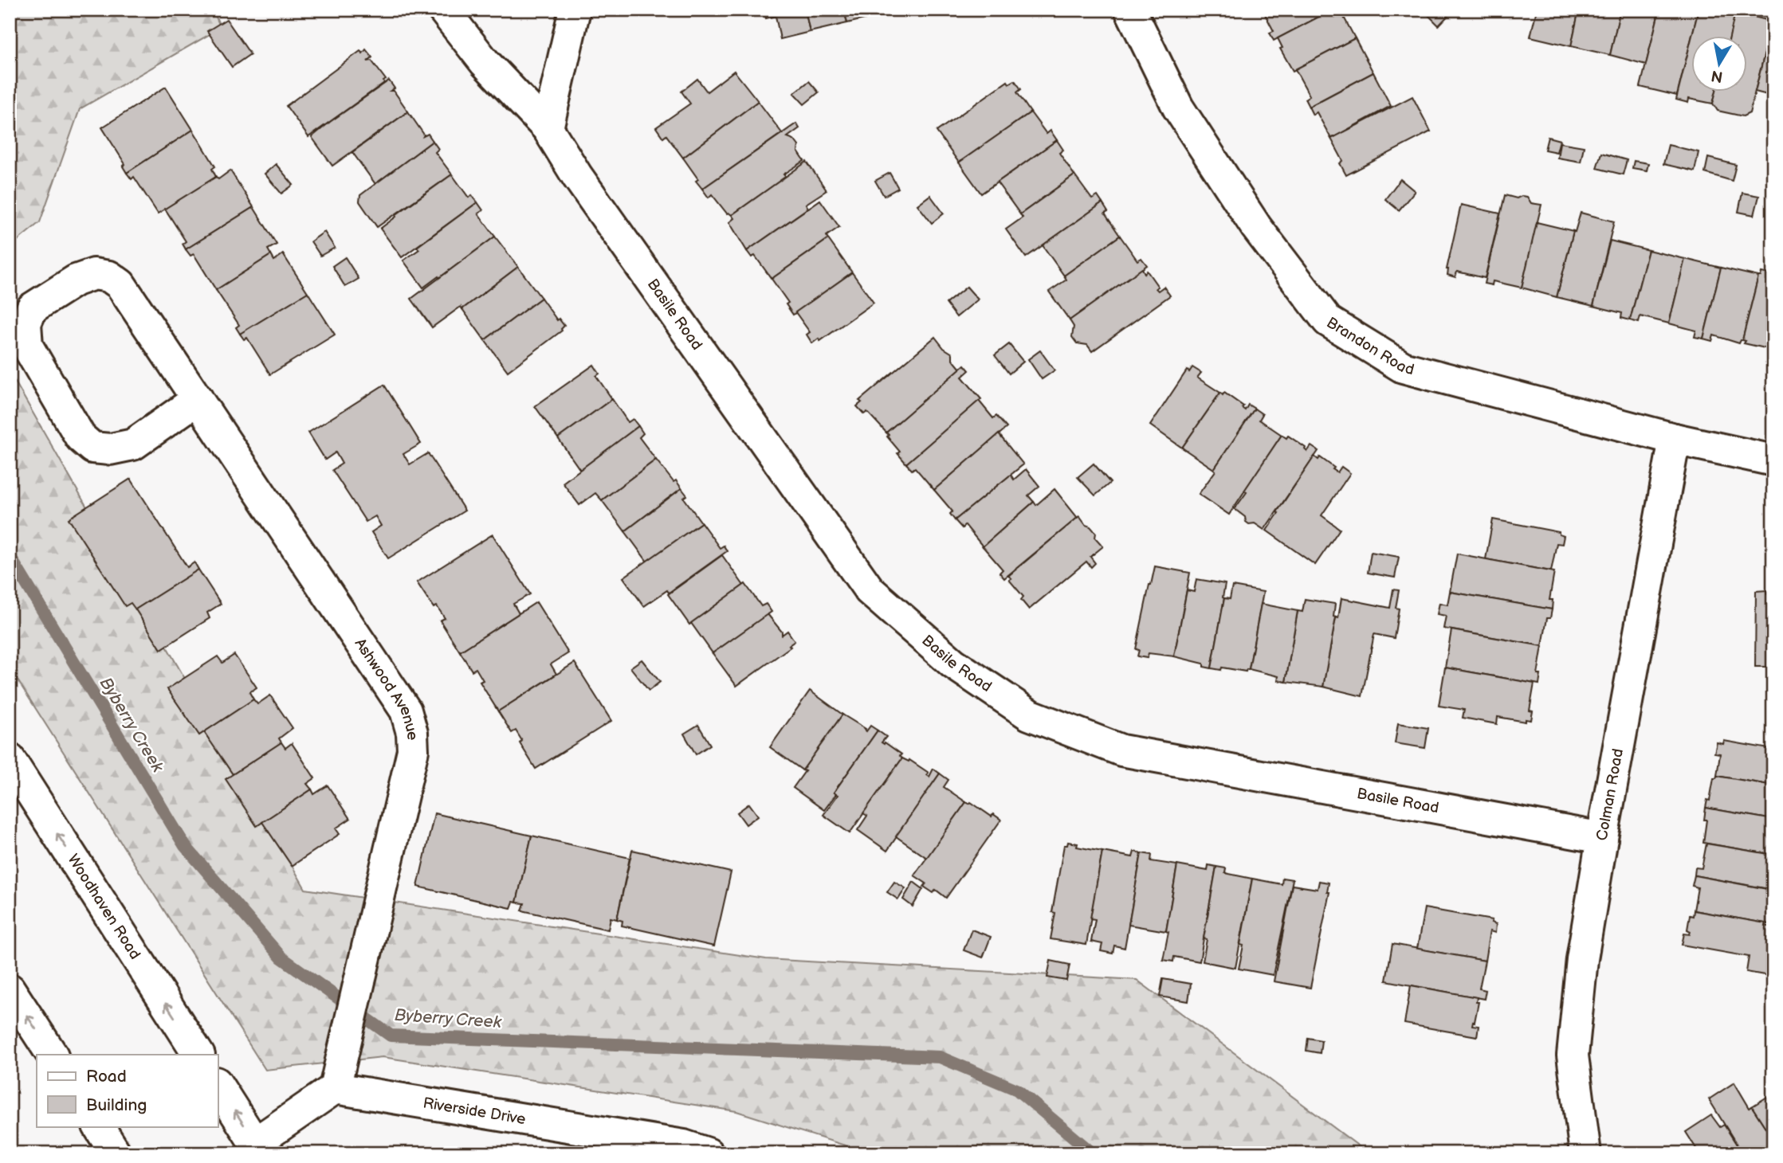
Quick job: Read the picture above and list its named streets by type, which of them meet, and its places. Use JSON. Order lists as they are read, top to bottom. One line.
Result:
{"streets":{"main road":["Basile Road","Brandon Road","Ashwood Avenue","Colman Road","Woodhaven Road","Riverside Drive"]},"crossings":[["Basile Road","Colman Road"],["Brandon Road","Colman Road"],["Ashwood Avenue","Riverside Drive"]],"one_way":["Woodhaven Road"],"water":["Byberry Creek"],"legend":["Road","Building"],"north":"bottom"}
